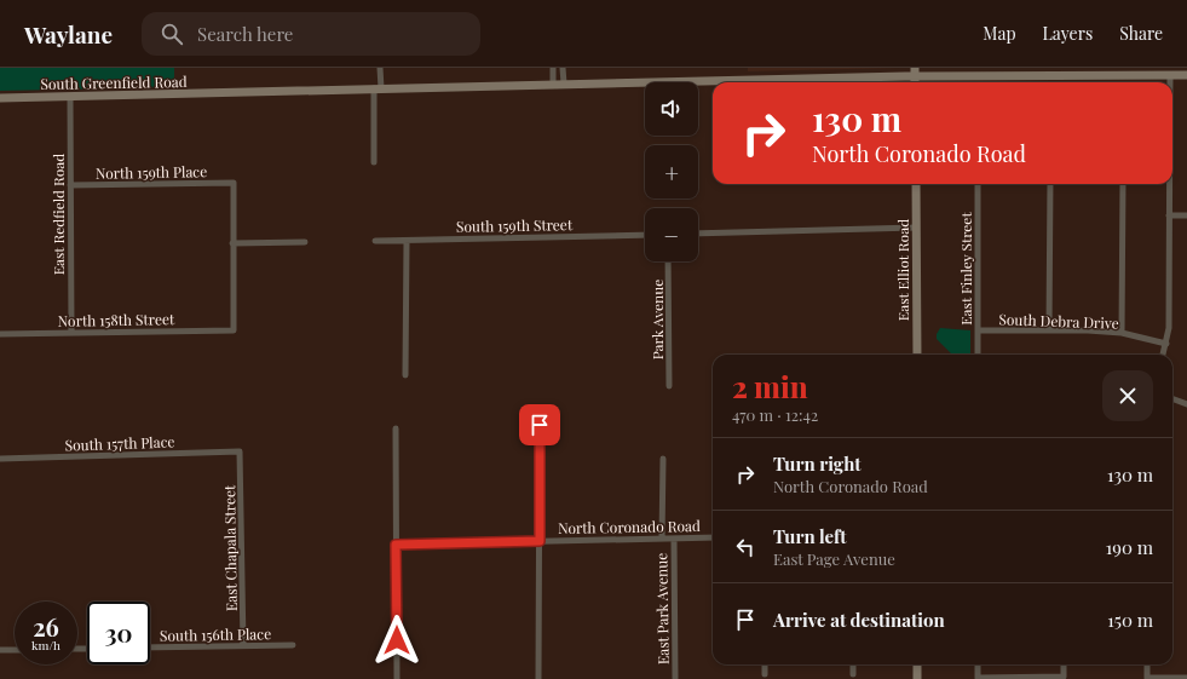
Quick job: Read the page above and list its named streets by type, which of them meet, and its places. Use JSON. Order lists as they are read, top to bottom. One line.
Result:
{"streets":{"main road":["South Greenfield Road","East Elliot Road"],"street":["North 159th Place","East Redfield Road","South 159th Street","East Finley Street","North 158th Street","Park Avenue","South Debra Drive","South 157th Place","North Coronado Road","East Chapala Street","East Park Avenue","South 156th Place"]},"crossings":[["South Greenfield Road","East Redfield Road"],["North 159th Place","East Redfield Road"],["North 159th Place","North 158th Street"],["East Redfield Road","North 158th Street"],["East Finley Street","South Debra Drive"],["South 157th Place","East Chapala Street"],["North Coronado Road","East Park Avenue"],["East Chapala Street","South 156th Place"]],"page":{"header":"Waylane","search":"Search here","nav":["Map","Layers","Share"],"map_buttons":["+","−"],"turn":["130 m","North Coronado Road"],"heading":["2 min","470 m · 12:42"],"list":[{"name":"Turn right","note":"North Coronado Road","value":"130 m"},{"name":"Turn left","note":"East Page Avenue","value":"190 m"},{"name":"Arrive at destination","value":"150 m"}],"speed":"26 km/h","limit":"30"}}
